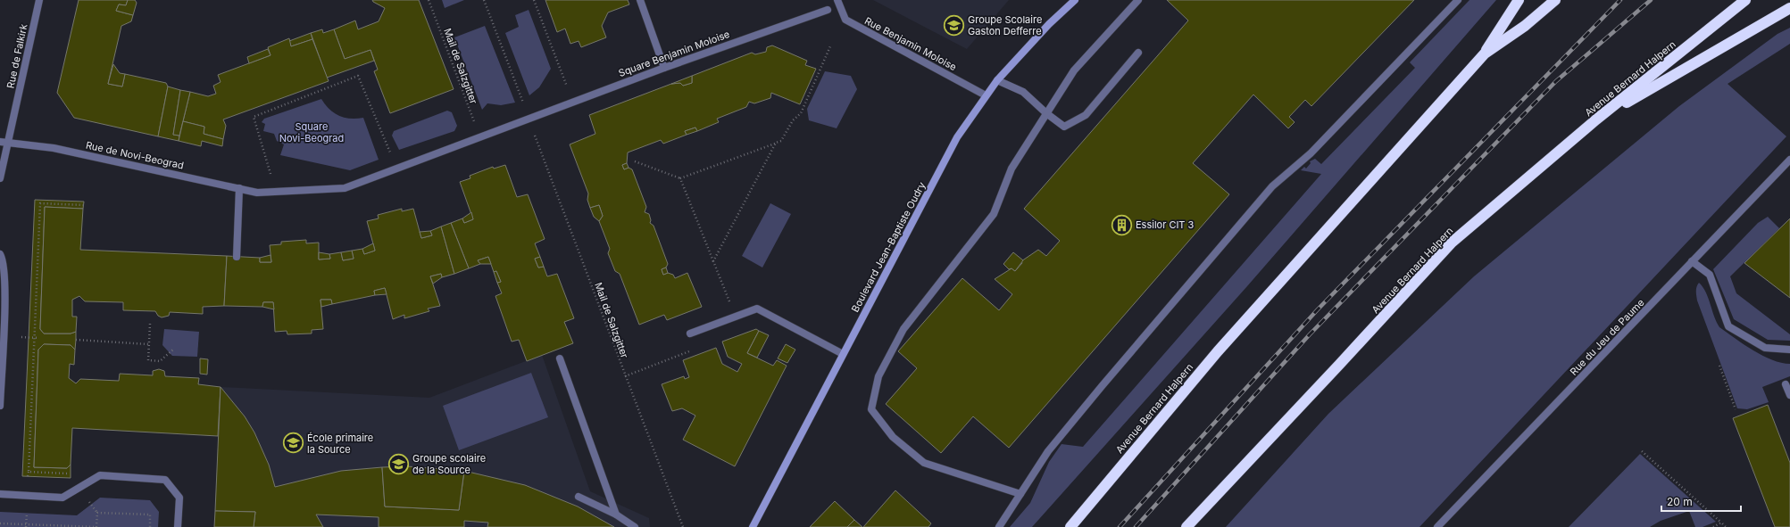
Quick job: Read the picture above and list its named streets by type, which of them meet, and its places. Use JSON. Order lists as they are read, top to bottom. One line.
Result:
{"streets":{"highway":["Avenue Bernard Halpern"],"street":["Rue Benjamin Moloise","Square Benjamin Moloise","Rue de Falkirk","Rue de Novi-Beograd","Boulevard Jean-Baptiste Oudry","Rue du Jeu de Paume"],"path":["Mail de Salzgitter"]},"crossings":[["Rue Benjamin Moloise","Boulevard Jean-Baptiste Oudry"],["Square Benjamin Moloise","Mail de Salzgitter"],["Rue de Falkirk","Rue de Novi-Beograd"]],"parks":["Square Novi-Beograd"],"places":{"school or university":["Groupe Scolaire Gaston Defferre","École primaire la Source","Groupe scolaire de la Source"],"building":["Essilor CIT 3"]},"scale_bar":"20 m"}
